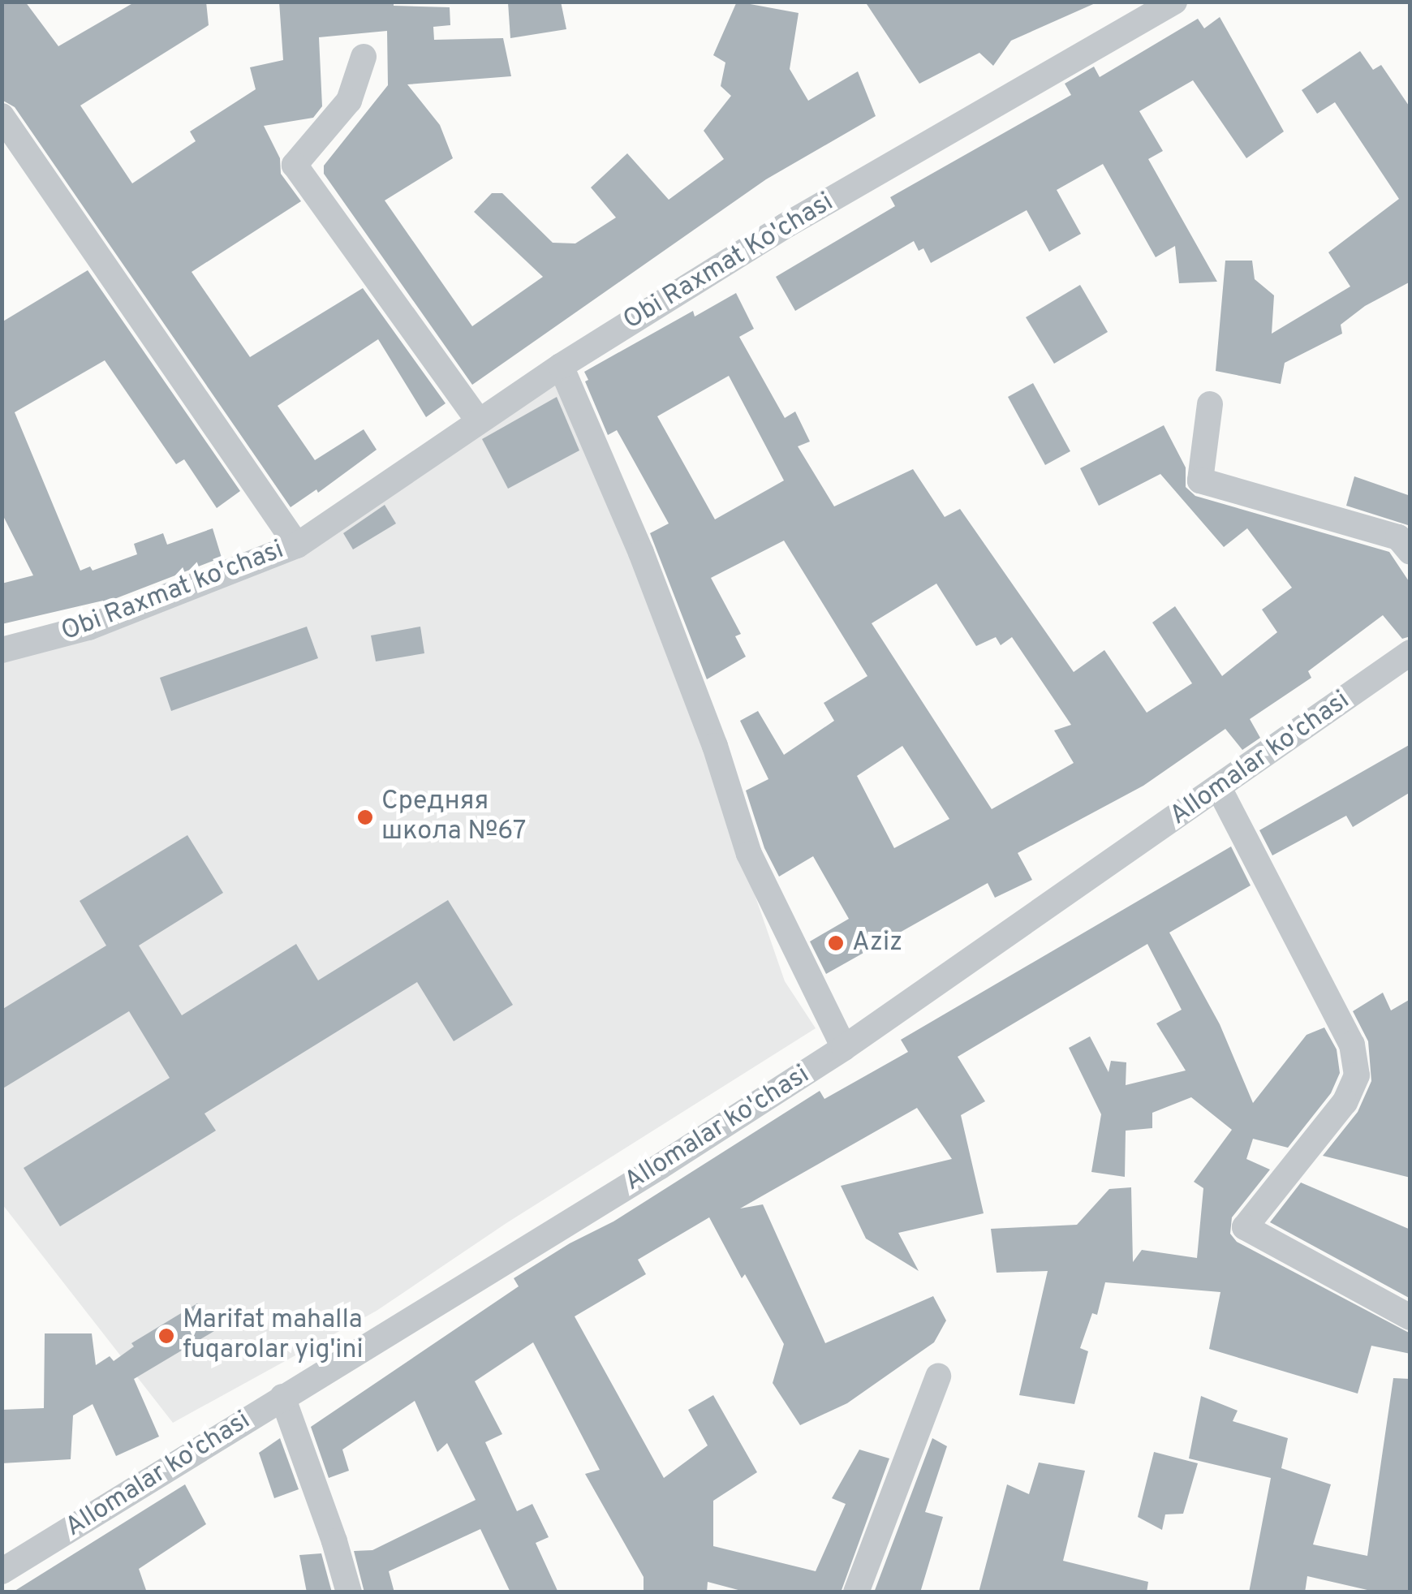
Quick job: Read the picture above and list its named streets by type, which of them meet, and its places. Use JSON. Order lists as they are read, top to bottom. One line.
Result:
{"streets":{"street":["Obi Raxmat Ko'chasi","Obi Raxmat ko'chasi","Allomalar ko'chasi"]},"crossings":[["Obi Raxmat Ko'chasi","Obi Raxmat ko'chasi"]],"places":["Средняя школа №67","Aziz","Marifat mahalla fuqarolar yig'ini"]}
